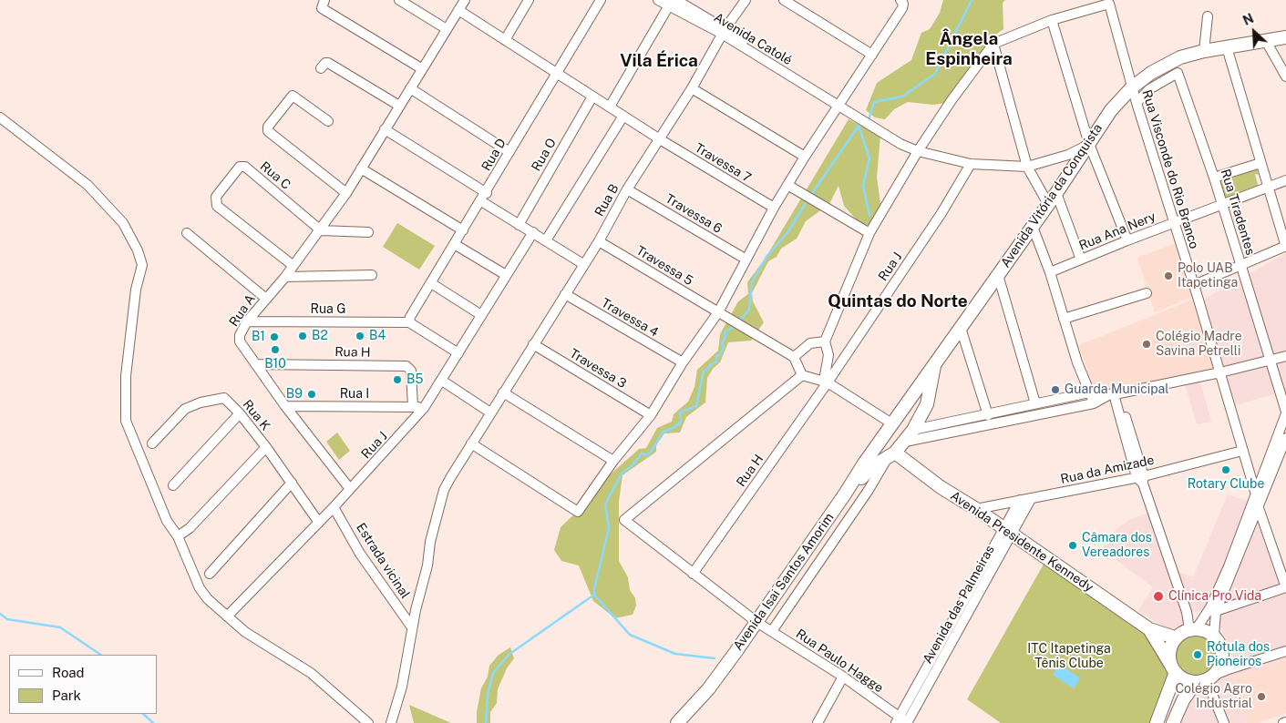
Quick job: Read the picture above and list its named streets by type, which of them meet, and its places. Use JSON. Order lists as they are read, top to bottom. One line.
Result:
{"streets":{"main road":["Avenida Vitória da Conquista","Avenida Presidente Kennedy","Avenida Isai Santos Amorim"],"street":["Avenida Catolé","Rua D","Rua O","Travessa 7","Rua Visconde do Rio Branco","Rua C","Rua B","Rua Tiradentes","Travessa 6","Rua Ana Nery","Travessa 5","Rua J","Rua G","Rua A","Travessa 4","Rua H","Travessa 3","Rua I","Rua K","Rua da Amizade","Estrada vicinal","Avenida das Palmeiras","Rua Paulo Hagge"]},"crossings":[["Avenida Catolé","Avenida Vitória da Conquista"],["Avenida Catolé","Rua B"],["Avenida Catolé","Rua J"],["Rua D","Travessa 7"],["Rua D","Rua G"],["Rua O","Travessa 7"],["Travessa 7","Rua B"],["Travessa 7","Rua A"],["Rua Visconde do Rio Branco","Avenida Vitória da Conquista"],["Rua Visconde do Rio Branco","Rua Tiradentes"],["Rua Visconde do Rio Branco","Rua Ana Nery"],["Rua Visconde do Rio Branco","Rua da Amizade"],["Rua C","Rua A"],["Avenida Vitória da Conquista","Avenida Presidente Kennedy"],["Avenida Vitória da Conquista","Avenida Isai Santos Amorim"],["Rua B","Travessa 6"],["Rua B","Travessa 5"],["Rua B","Travessa 4"],["Rua B","Travessa 3"],["Rua B","Estrada vicinal"],["Rua Tiradentes","Rua Ana Nery"],["Rua J","Rua A"],["Rua J","Rua H"],["Rua J","Rua I"],["Rua J","Rua K"],["Rua J","Estrada vicinal"],["Rua G","Rua A"],["Rua A","Rua H"],["Rua A","Rua I"],["Rua H","Rua I"],["Rua da Amizade","Avenida Presidente Kennedy"],["Rua da Amizade","Avenida das Palmeiras"],["Avenida Presidente Kennedy","Avenida Isai Santos Amorim"],["Avenida Presidente Kennedy","Avenida das Palmeiras"],["Avenida Isai Santos Amorim","Rua Paulo Hagge"],["Avenida das Palmeiras","Rua Paulo Hagge"]],"districts":["Ângela Espinheira","Vila Érica","Quintas do Norte"],"parks":["ITC Itapetinga Tênis Clube"],"places":["Polo UAB Itapetinga","B2","B4","B1","Colégio Madre Savina Petrelli","B10","B5","Guarda Municipal","B9","Rotary Clube","Câmara dos Vereadores","Clínica Pro Vida","Rótula dos Pioneiros","Colégio Agro Industrial"],"legend":["Road","Park"],"north":"top left"}
